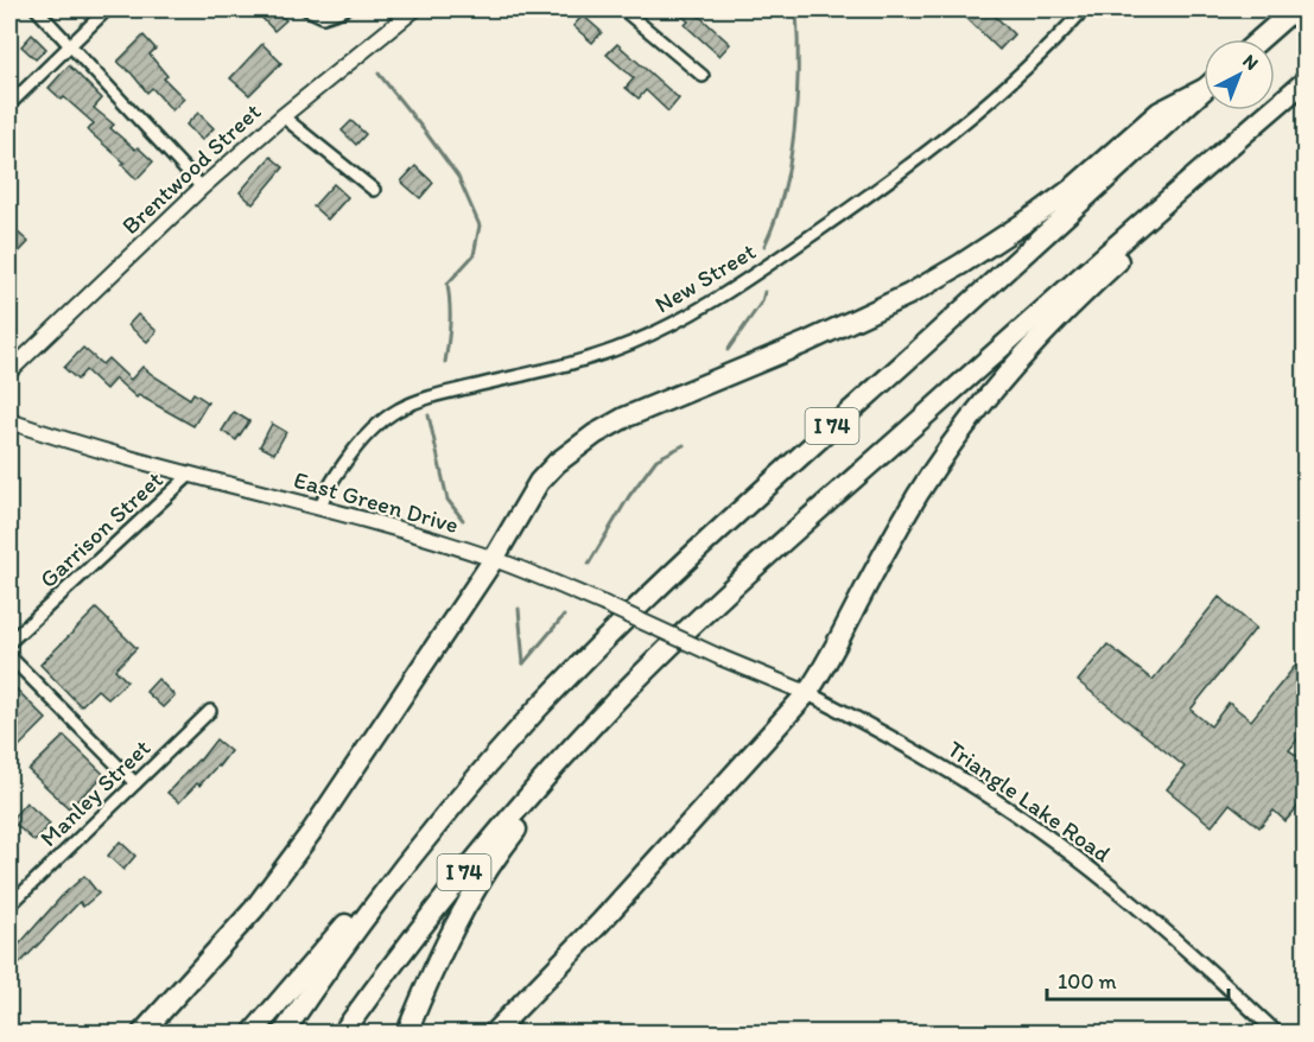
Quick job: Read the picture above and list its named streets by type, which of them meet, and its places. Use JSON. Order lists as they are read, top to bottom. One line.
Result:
{"streets":{"highway":["I 74"],"main road":["Brentwood Street","East Green Drive","Triangle Lake Road"],"street":["New Street","Garrison Street","Manley Street"]},"crossings":[["New Street","East Green Drive"],["East Green Drive","Garrison Street"],["East Green Drive","Triangle Lake Road"]],"scale_bar":"100 m","north":"top right"}
